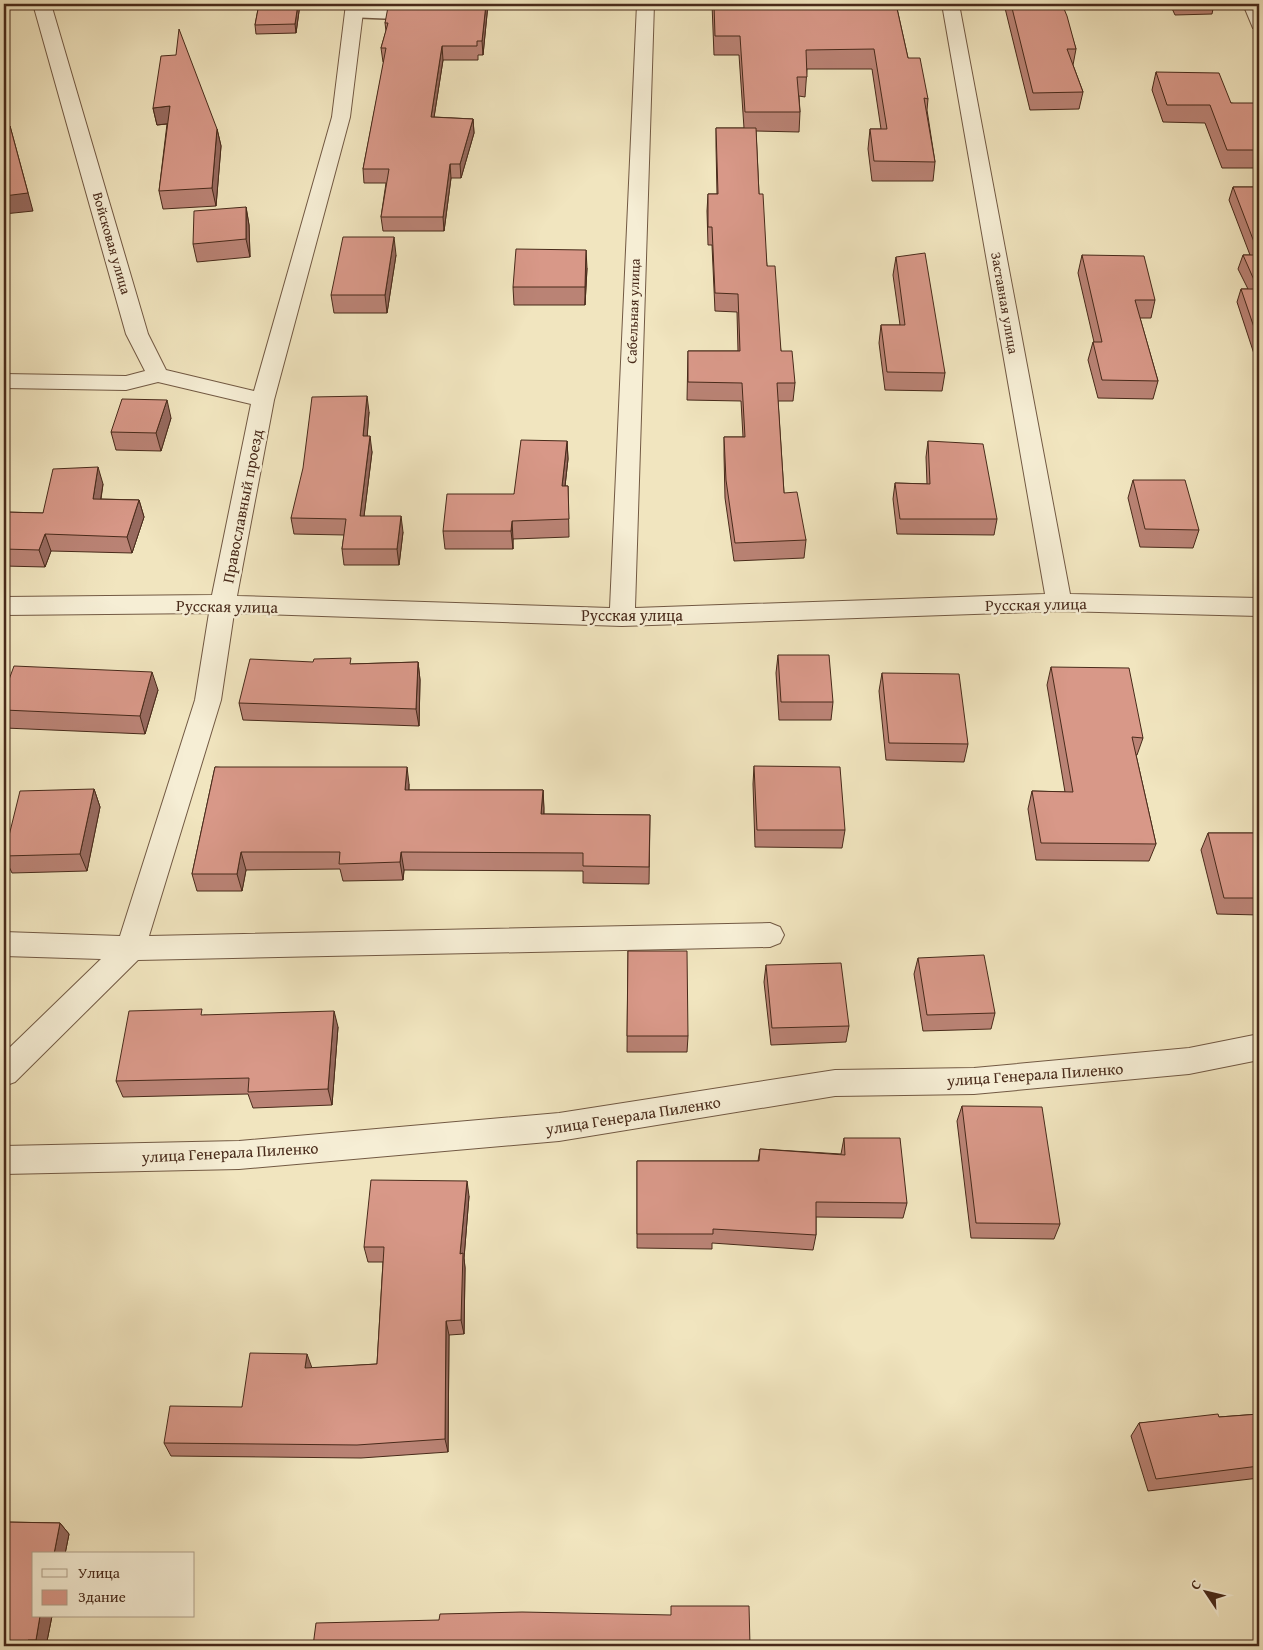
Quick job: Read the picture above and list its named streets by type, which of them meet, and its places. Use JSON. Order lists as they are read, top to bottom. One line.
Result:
{"streets":{"street":["Войсковая улица","Заставная улица","Сабельная улица","Православный проезд","Русская улица","улица Генерала Пиленко"]},"crossings":[["Заставная улица","Русская улица"],["Сабельная улица","Русская улица"],["Православный проезд","Русская улица"]],"legend":["Улица","Здание"],"north":"top left"}
